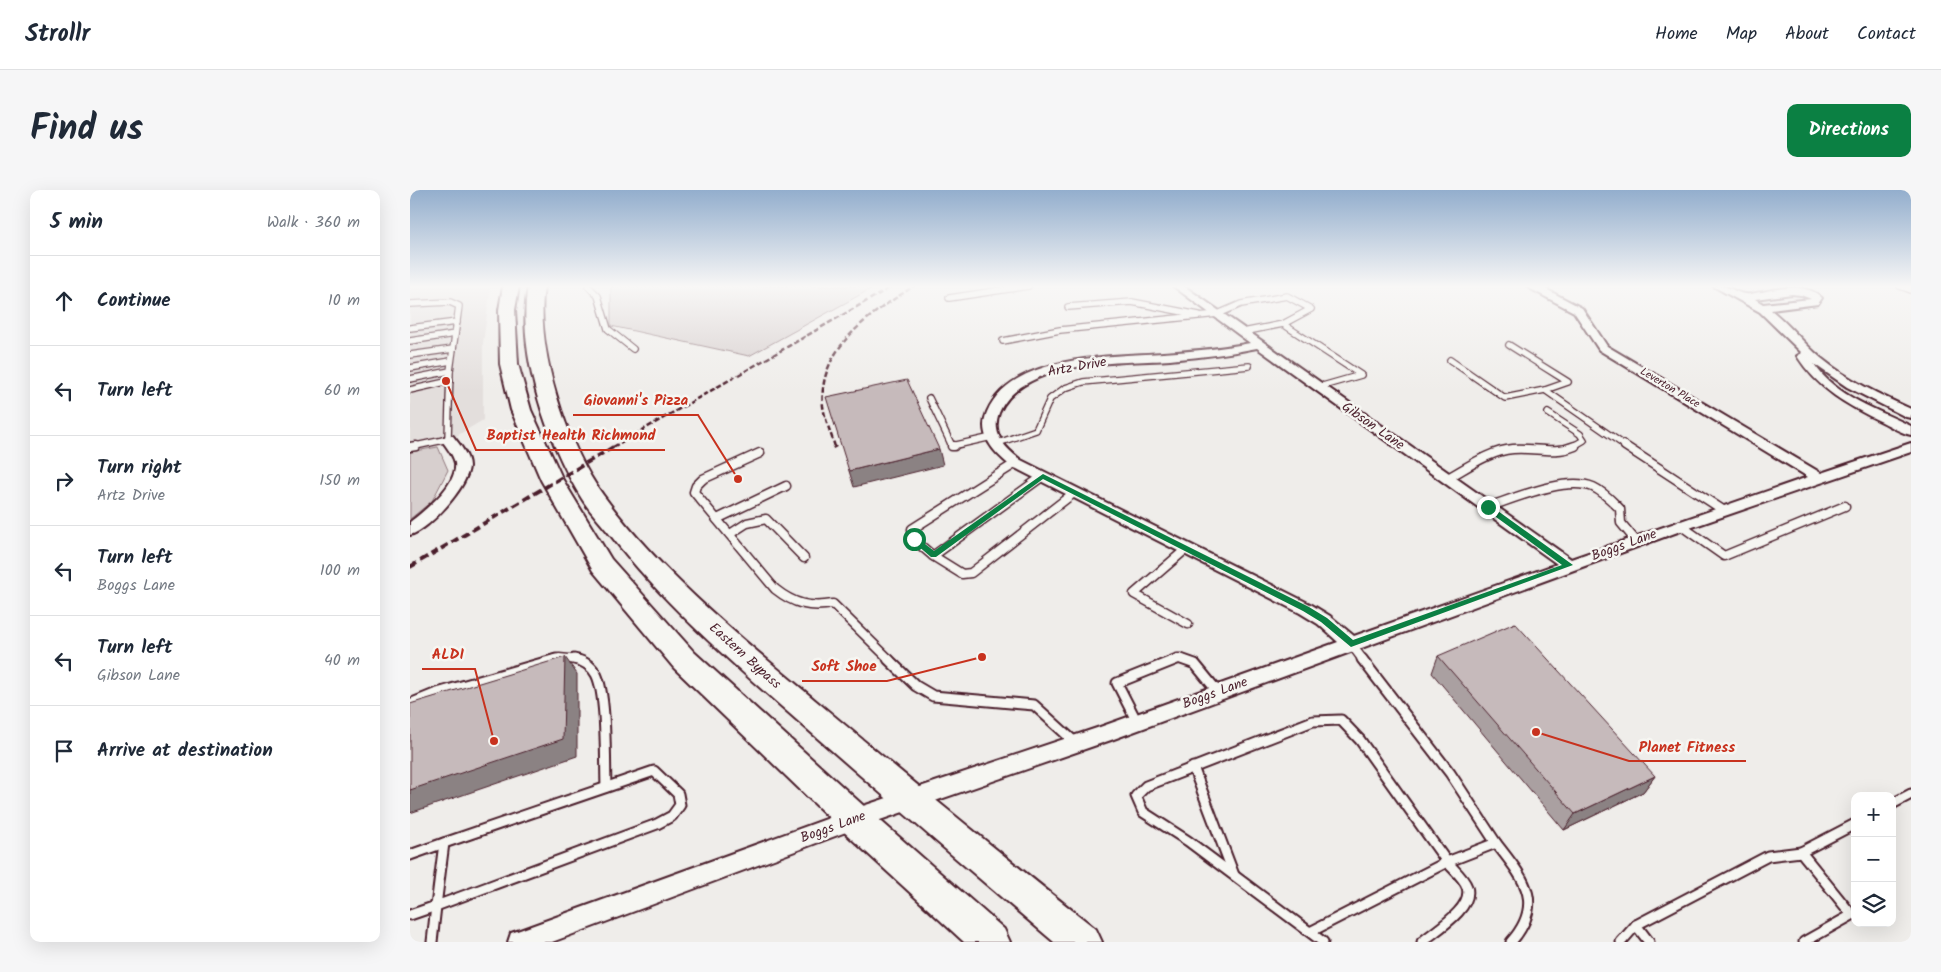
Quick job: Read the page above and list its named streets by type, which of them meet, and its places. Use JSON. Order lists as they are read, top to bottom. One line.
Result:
{"streets":{"main road":["Eastern Bypass"],"street":["Artz Drive","Leverton Place","Gibson Lane","Boggs Lane"]},"crossings":[["Artz Drive","Gibson Lane"],["Leverton Place","Boggs Lane"],["Gibson Lane","Boggs Lane"],["Boggs Lane","Eastern Bypass"]],"places":["Baptist Health Richmond","Giovanni's Pizza","Soft Shoe","Planet Fitness","ALDI"],"page":{"header":"Strollr","nav":["Home","Map","About","Contact"],"title":"Find us","buttons":"Directions","heading":["5 min","Walk · 360 m"],"list":[["Continue","10 m"],["Turn left","60 m"],["Turn right","Artz Drive","150 m"],["Turn left","Boggs Lane","100 m"],["Turn left","Gibson Lane","40 m"],"Arrive at destination"],"map_buttons":["+","−"]}}
